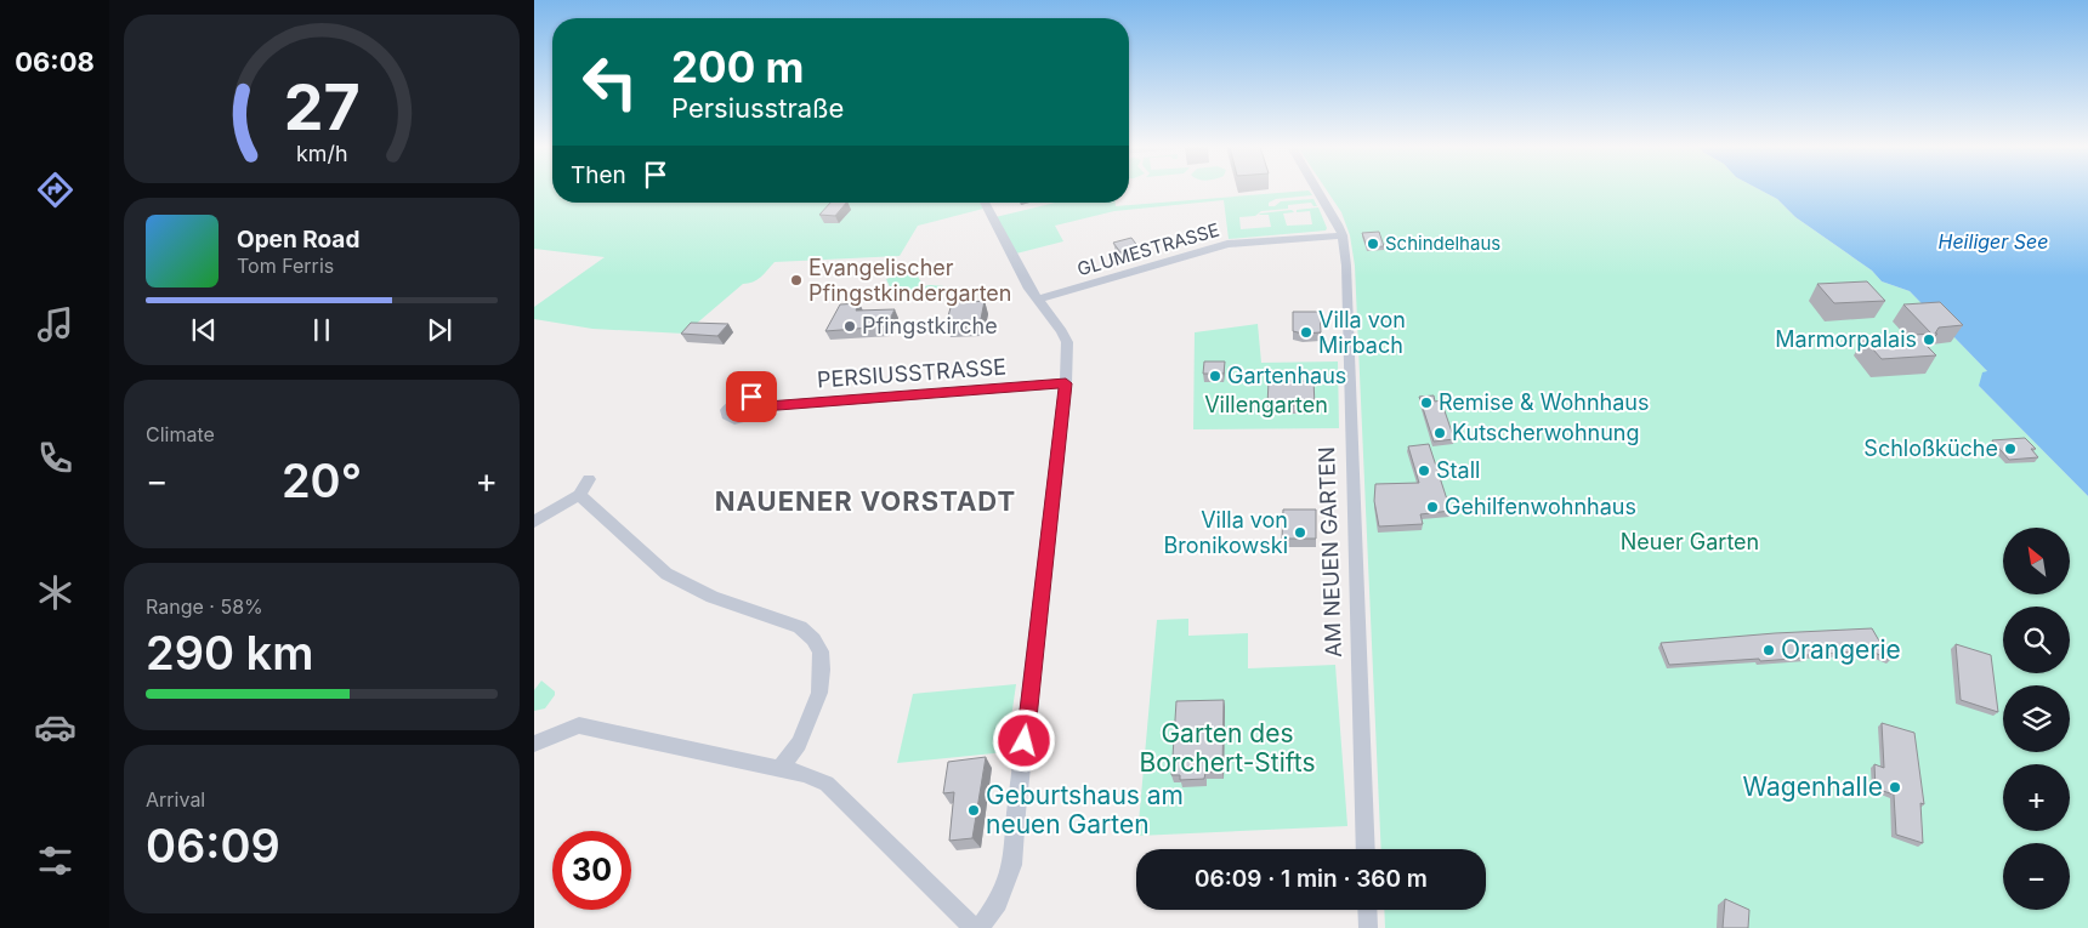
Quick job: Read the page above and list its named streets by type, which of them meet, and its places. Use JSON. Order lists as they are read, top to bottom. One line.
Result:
{"streets":{"street":["GLUMESTRASSE","PERSIUSSTRASSE","AM NEUEN GARTEN"]},"crossings":[["GLUMESTRASSE","AM NEUEN GARTEN"]],"districts":["NAUENER VORSTADT"],"water":["Heiliger See"],"parks":["Villengarten","Neuer Garten","Garten des Borchert-Stifts"],"places":["Schindelhaus","Evangelischer Pfingstkindergarten","Pfingstkirche","Villa von Mirbach","Marmorpalais","Gartenhaus","Remise & Wohnhaus","Kutscherwohnung","Schloßküche","Stall","Gehilfenwohnhaus","Villa von Bronikowski","Orangerie","Wagenhalle","Geburtshaus am neuen Garten"],"north":"top left","page":{"tabs":"06:08","turn":["200 m","Persiusstraße"],"then":"Then","song":["Open Road","Tom Ferris"],"tile":["Climate",["Range · 58%","290 km"],["Arrival","06:09"]],"heat":["−","20°","+"],"map_buttons":["+","−"],"limit":"30","trip":"06:09 · 1 min · 360 m","gauge":["27","km/h"]}}
